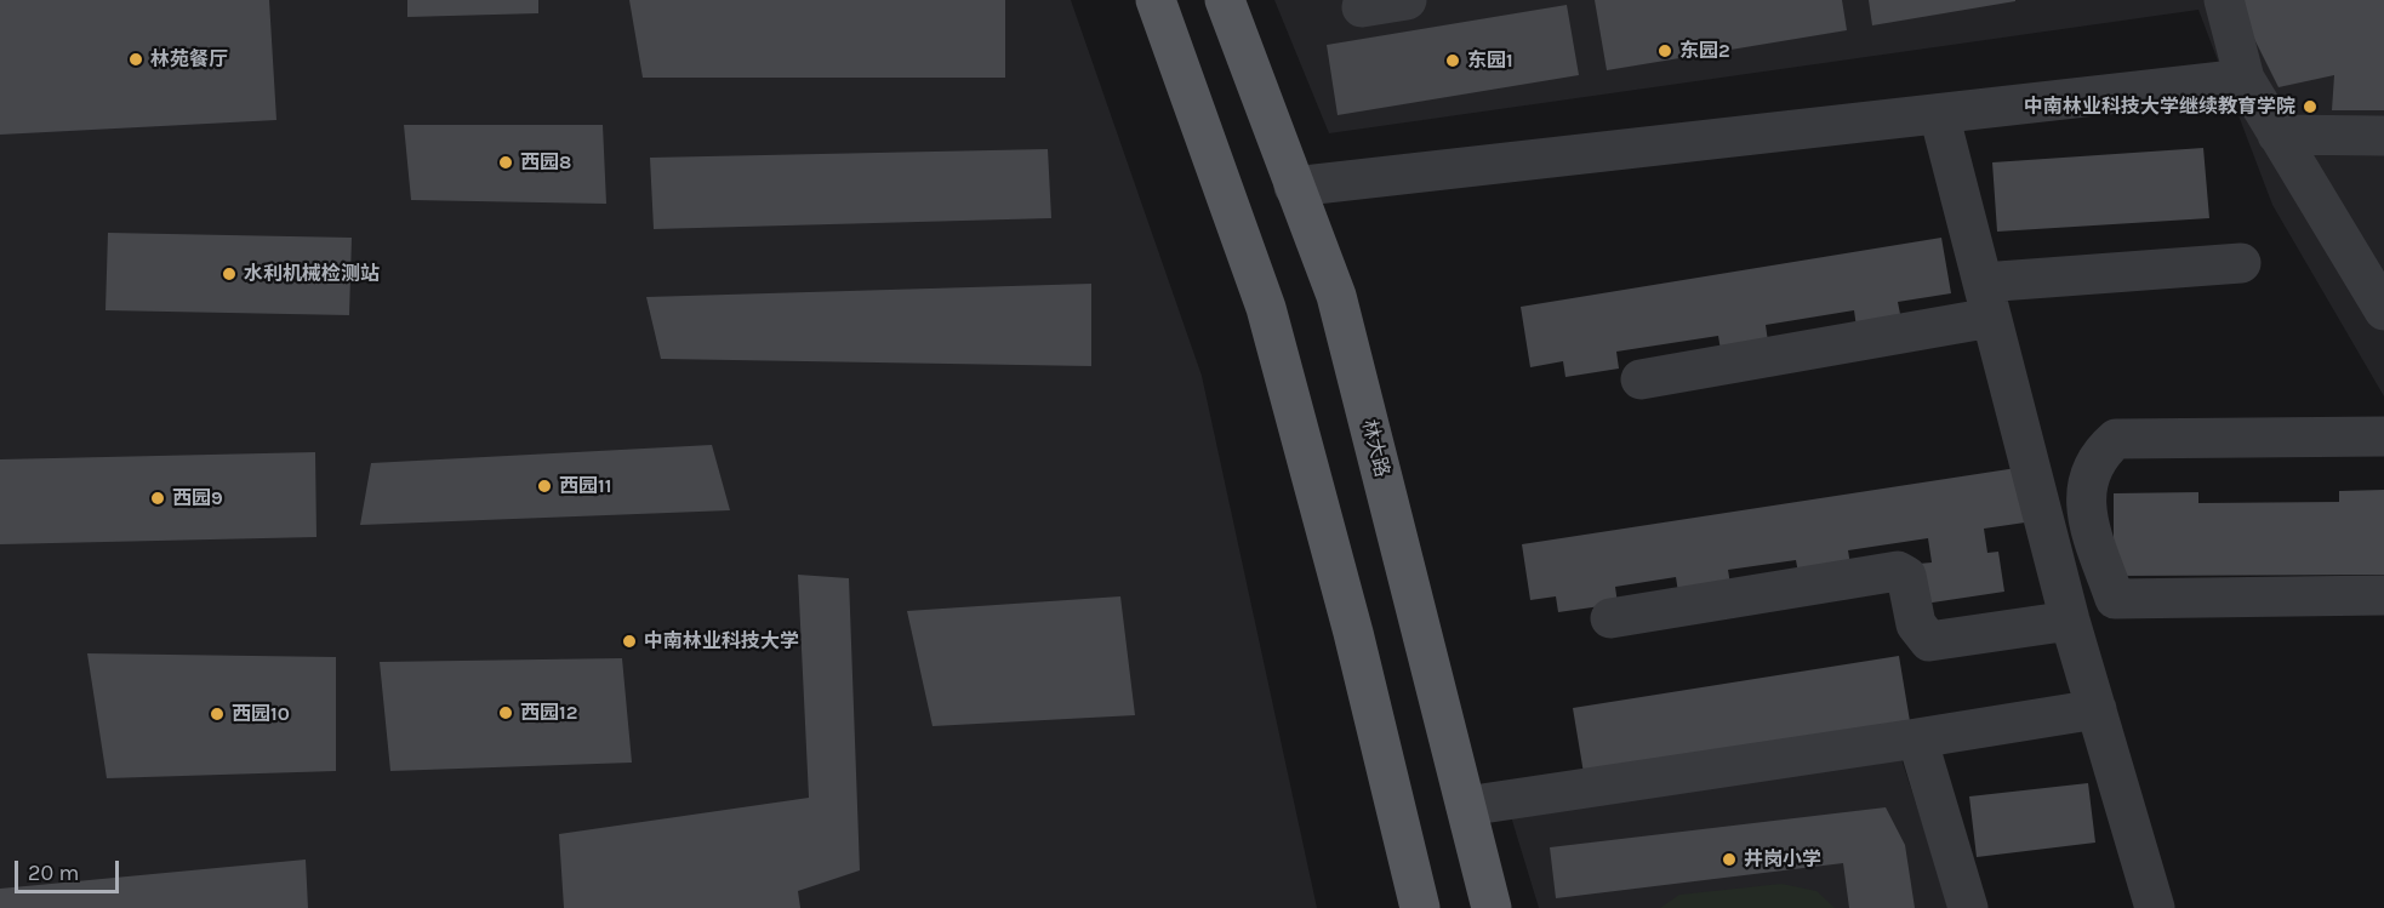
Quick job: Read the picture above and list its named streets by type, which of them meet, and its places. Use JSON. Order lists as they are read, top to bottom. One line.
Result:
{"streets":{"main road":["林大路"]},"places":["东园2","林苑餐厅","东园1","中南林业科技大学继续教育学院","西园8","水利机械检测站","西园11","西园9","中南林业科技大学","西园12","西园10","井岗小学"],"scale_bar":"20 m"}
